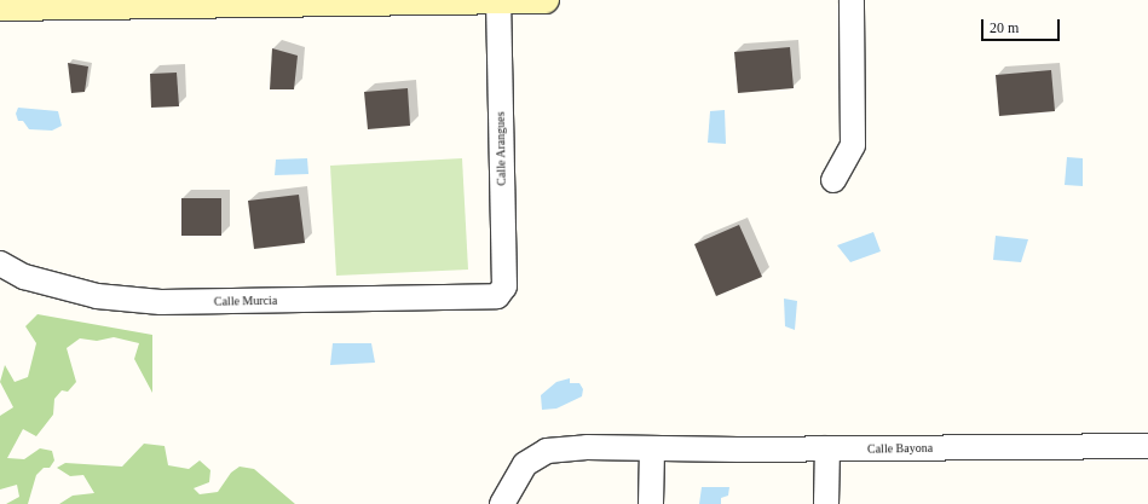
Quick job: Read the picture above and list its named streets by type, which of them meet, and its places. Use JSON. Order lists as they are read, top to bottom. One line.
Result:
{"streets":{"street":["Calle Arangues","Calle Murcia","Calle Bayona"]},"crossings":[["Calle Arangues","Calle Murcia"]],"scale_bar":"20 m"}
